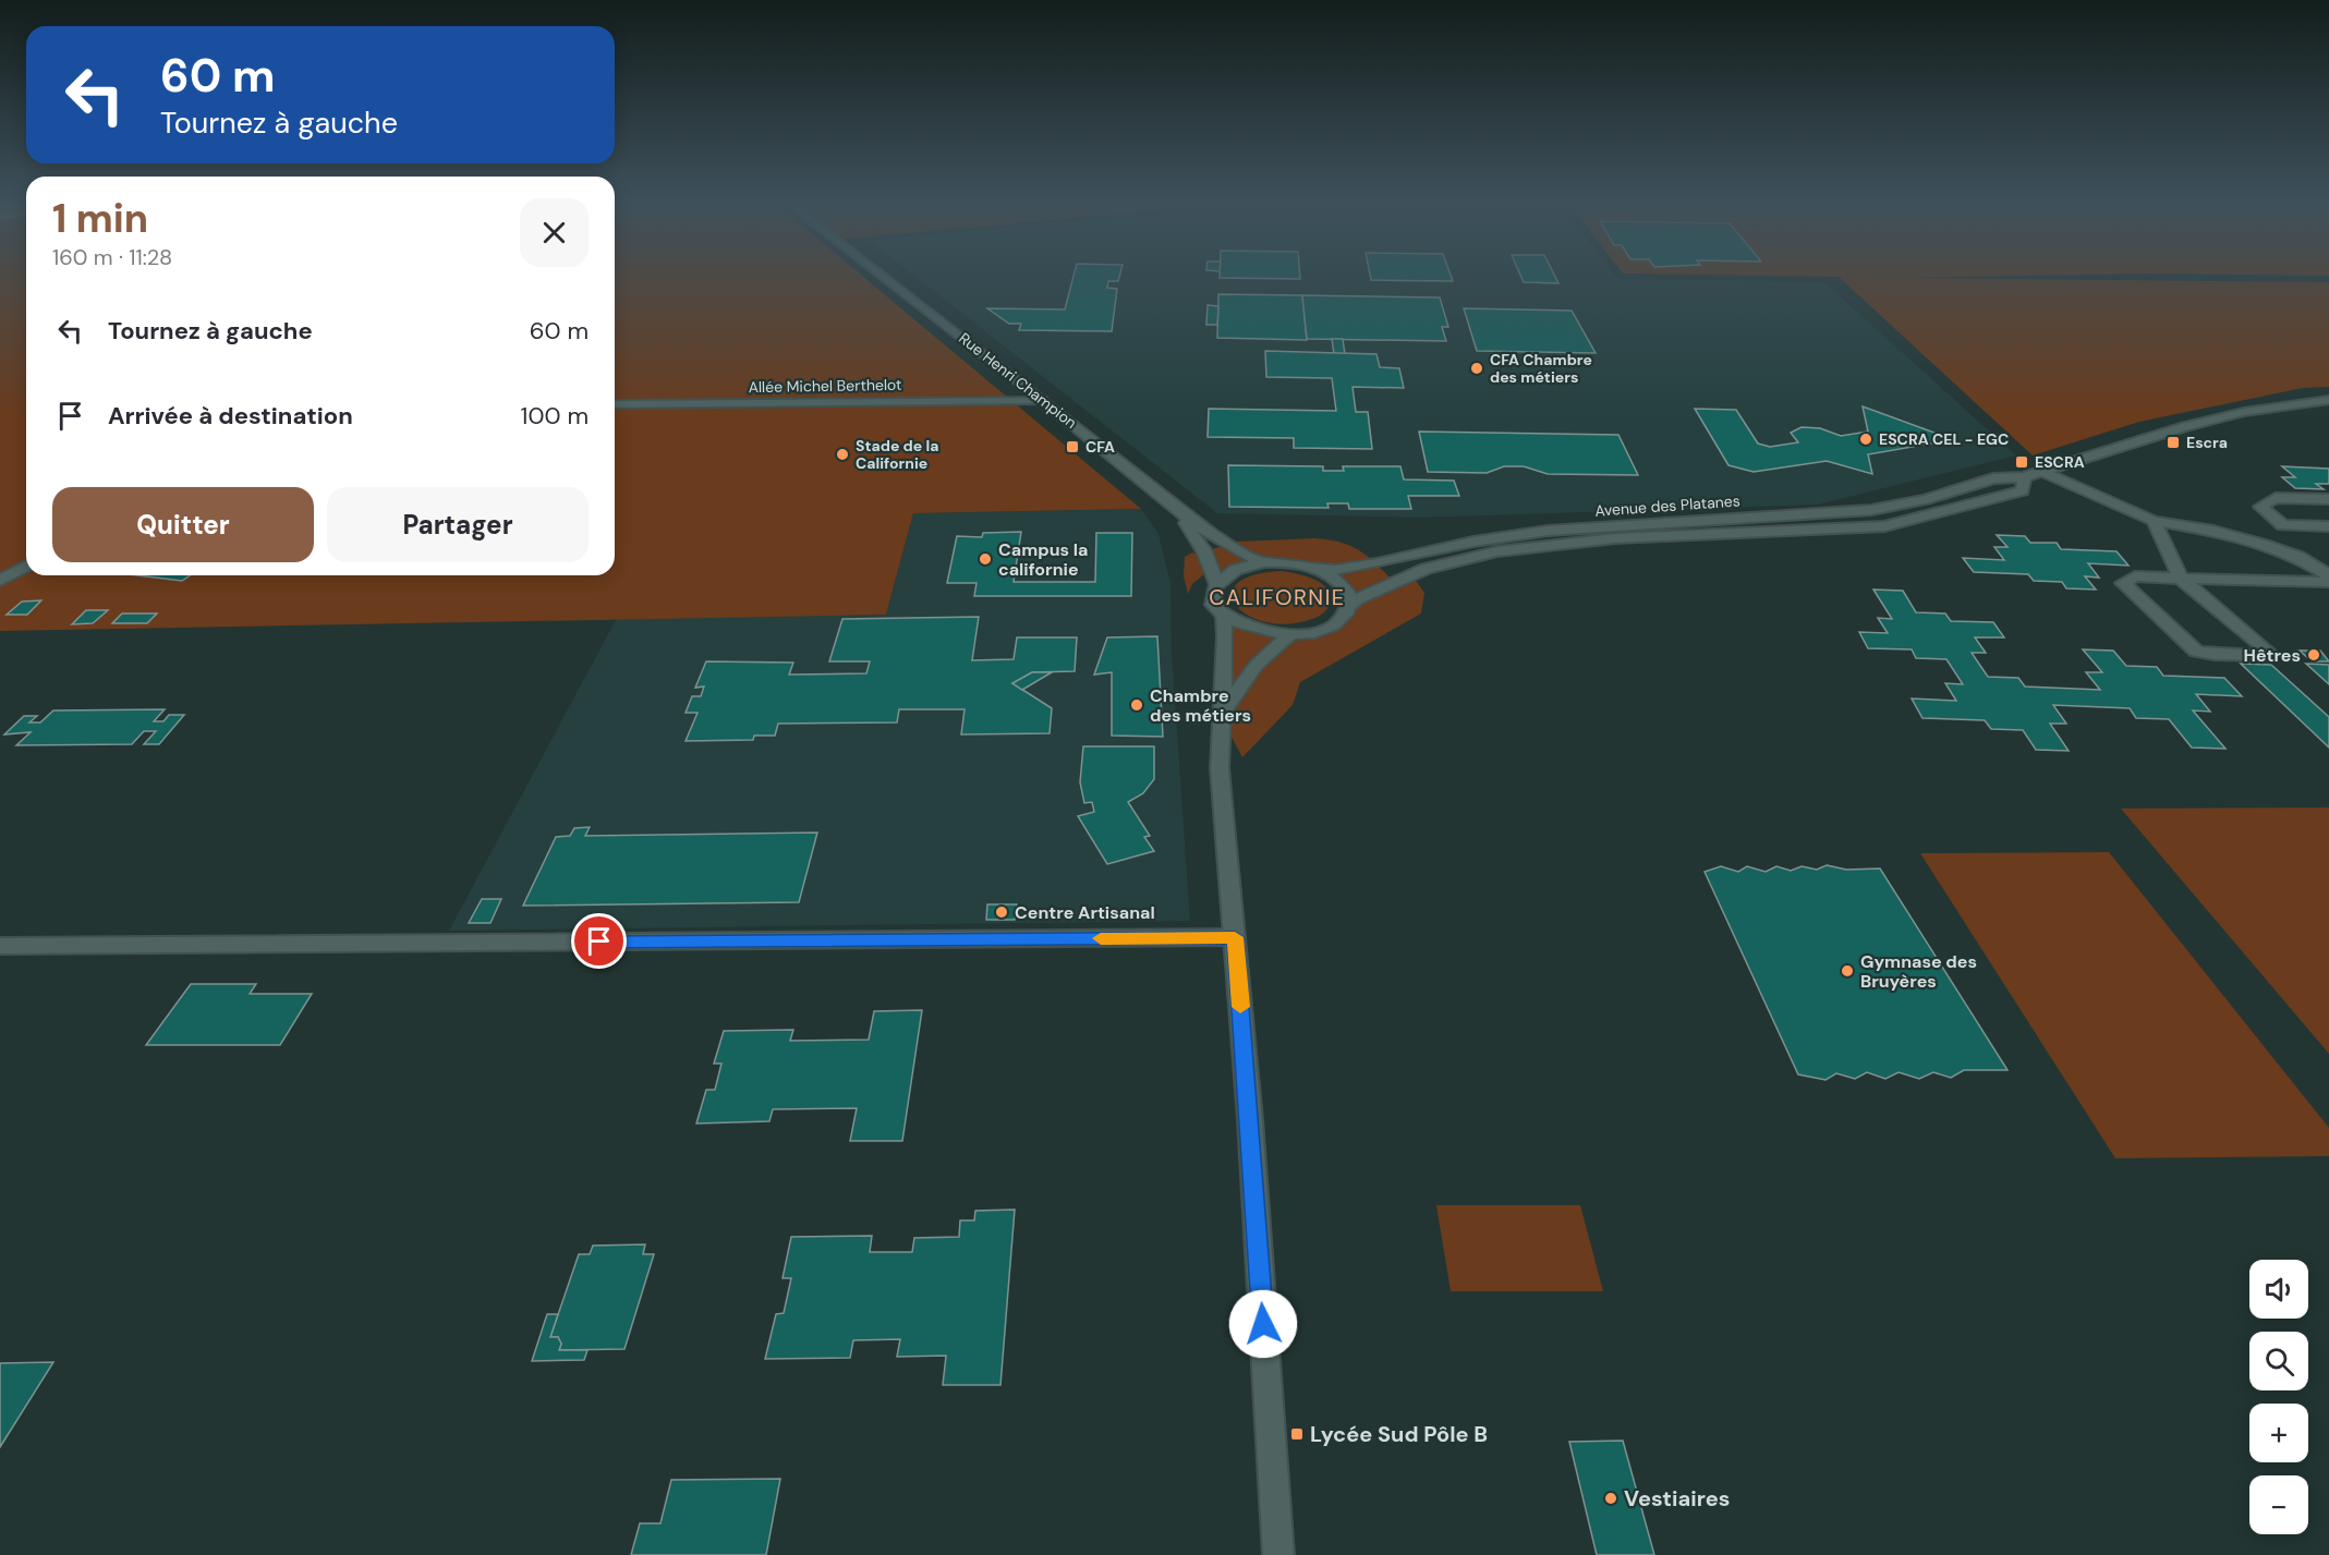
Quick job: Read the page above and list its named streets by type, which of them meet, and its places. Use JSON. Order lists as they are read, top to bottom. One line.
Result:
{"streets":{"street":["Rue Henri Champion","Allée Michel Berthelot","Avenue des Platanes"]},"crossings":[["Rue Henri Champion","Allée Michel Berthelot"]],"districts":["CALIFORNIE"],"places":{"other":["CFA Chambre des métiers","ESCRA CEL - EGC","Stade de la Californie","Campus la californie","Hêtres","Chambre des métiers","Centre Artisanal","Gymnase des Bruyères","Vestiaires"],"transit":["Escra","CFA","ESCRA","Lycée Sud Pôle B"]},"page":{"turn":["60 m","Tournez à gauche"],"heading":["1 min","160 m · 11:28"],"list":[{"name":"Tournez à gauche","value":"60 m"},{"name":"Arrivée à destination","value":"100 m"}],"buttons":["Quitter","Partager"],"map_buttons":["+","−"]}}
